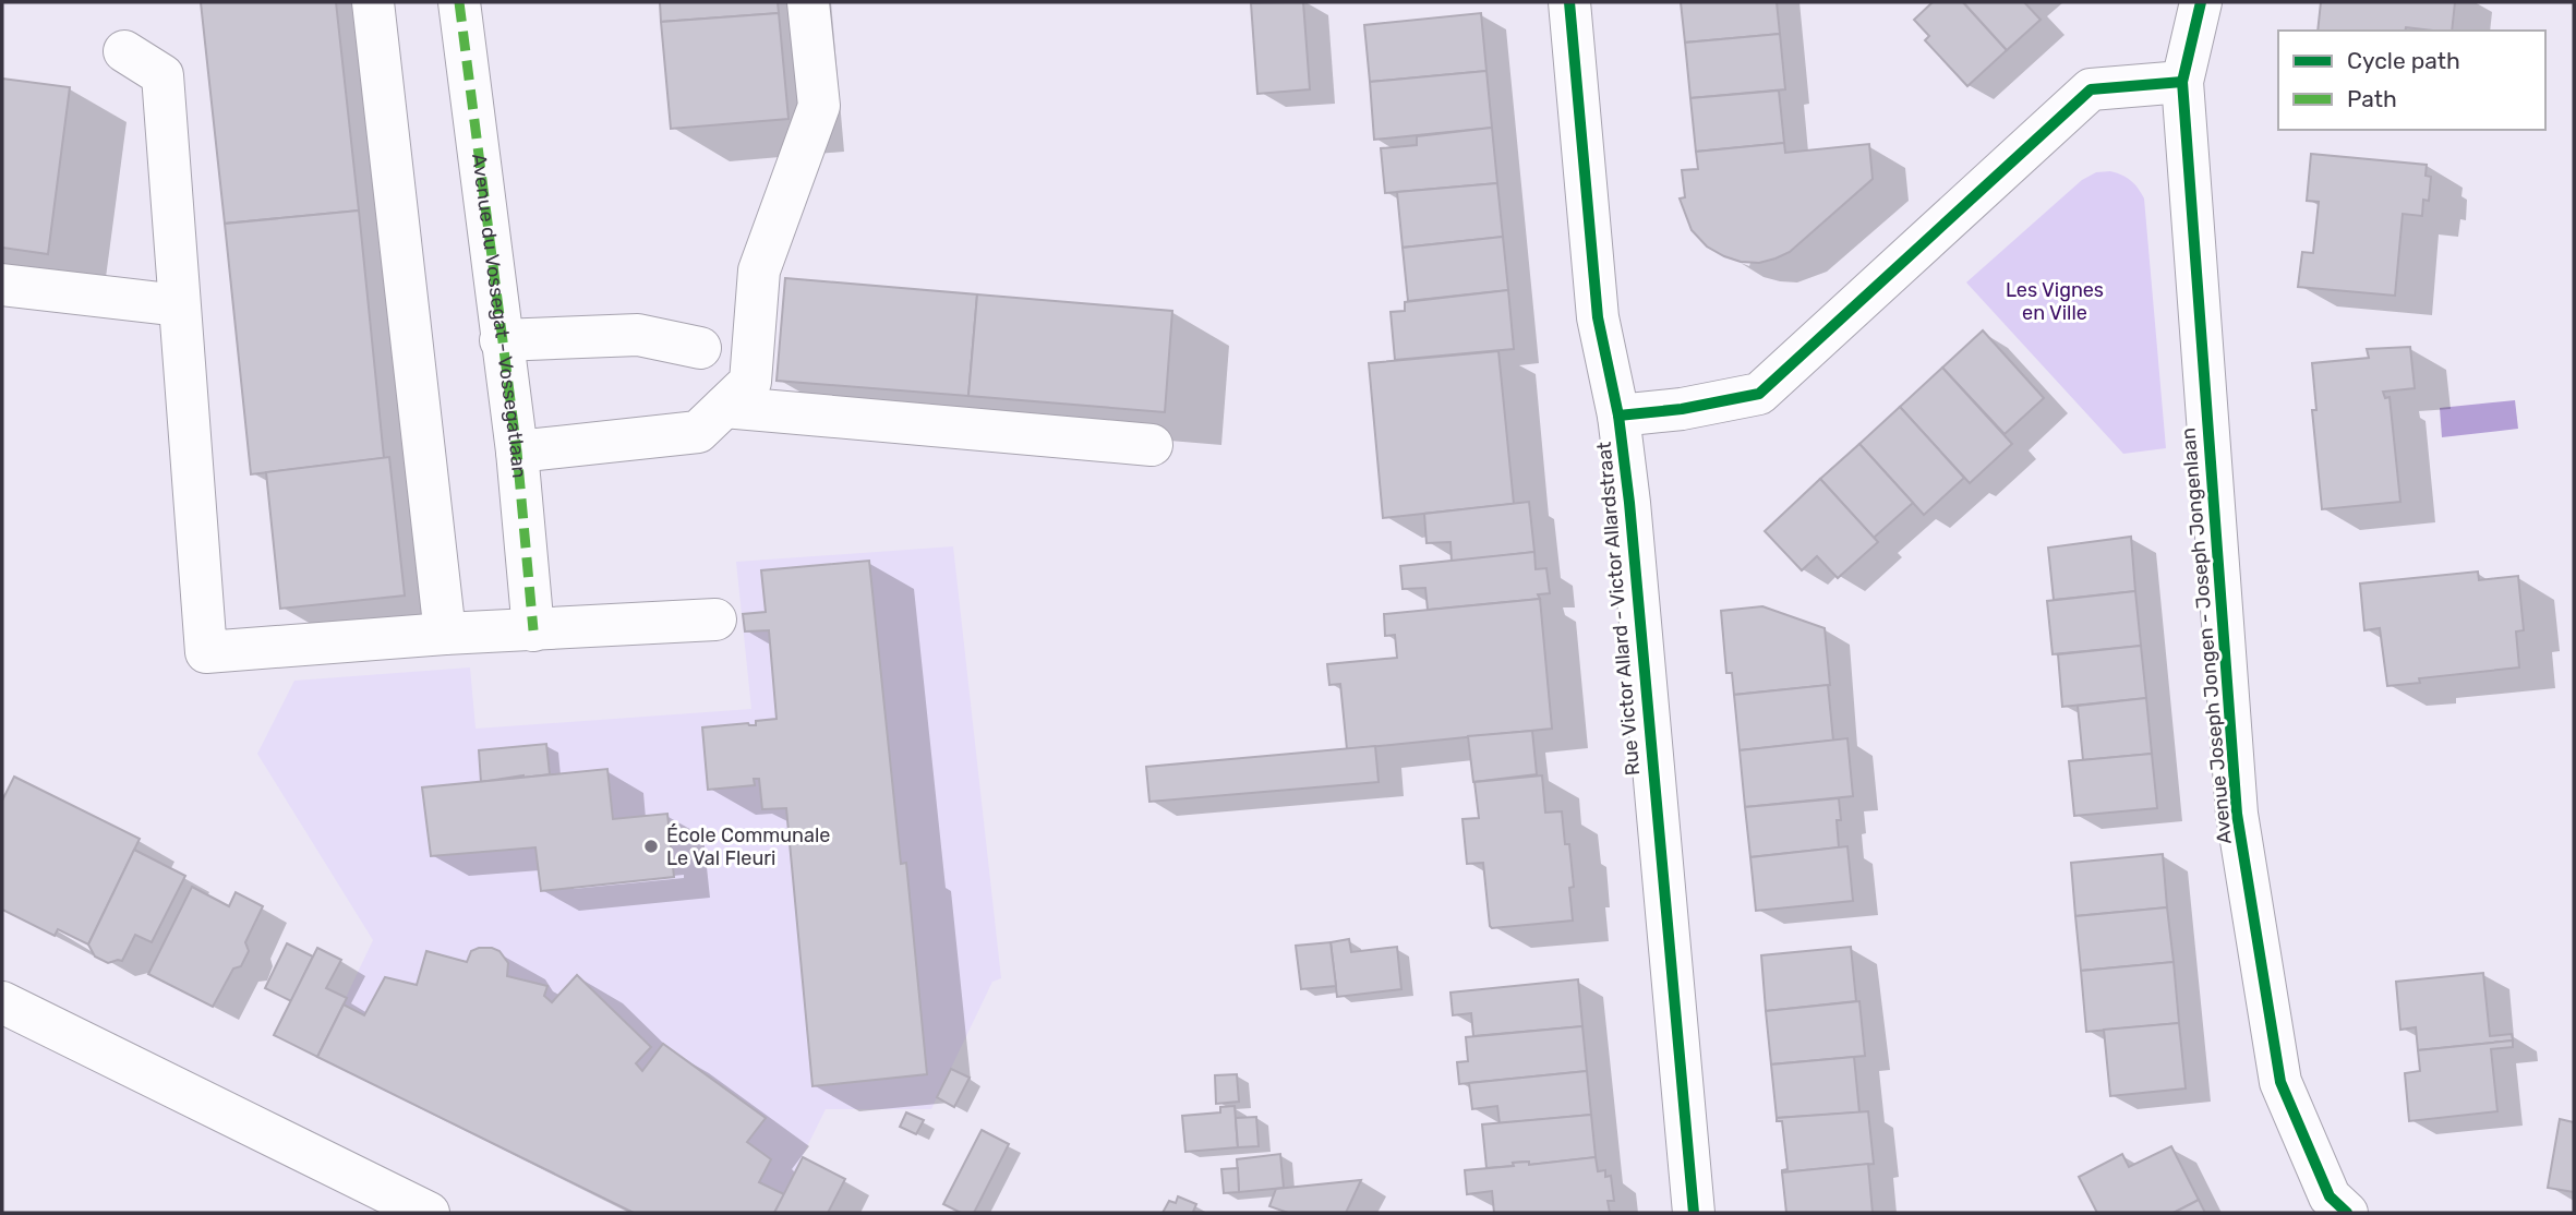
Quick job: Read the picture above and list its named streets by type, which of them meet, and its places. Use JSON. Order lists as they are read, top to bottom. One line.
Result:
{"streets":{"street":["Avenue du Vossegat - Vossegatlaan","Rue Victor Allard - Victor Allardstraat","Avenue Joseph Jongen - Joseph Jongenlaan"]},"parks":["Les Vignes en Ville"],"places":["École Communale Le Val Fleuri"],"legend":["Cycle path","Path"]}
